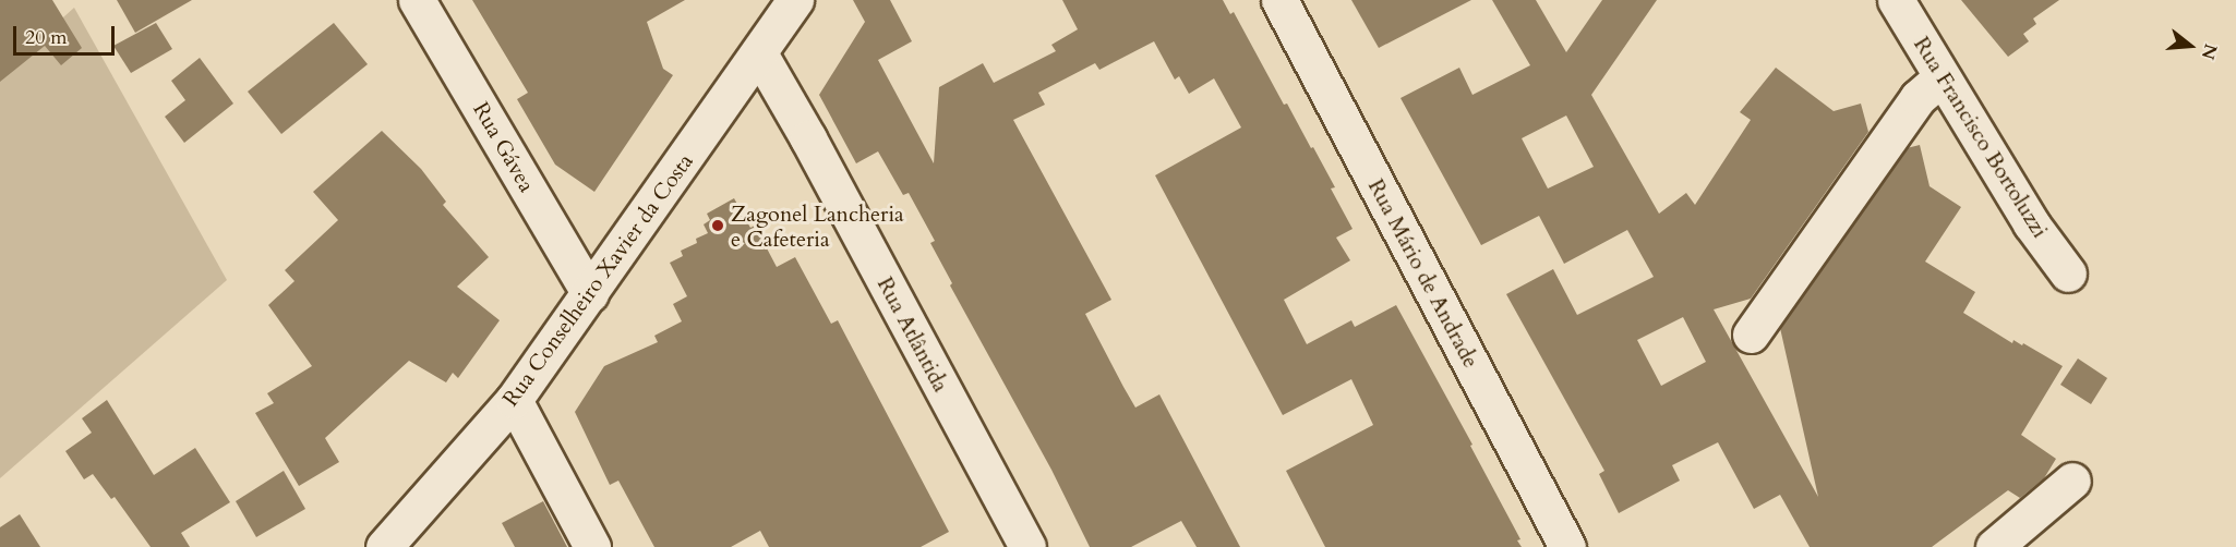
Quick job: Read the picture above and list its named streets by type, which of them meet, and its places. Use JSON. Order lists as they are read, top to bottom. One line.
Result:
{"streets":{"street":["Rua Francisco Bortoluzzi","Rua Gávea","Rua Mário de Andrade","Rua Conselheiro Xavier da Costa","Rua Atlântida"]},"crossings":[["Rua Gávea","Rua Conselheiro Xavier da Costa"],["Rua Conselheiro Xavier da Costa","Rua Atlântida"]],"places":["Zagonel Lancheria e Cafeteria"],"scale_bar":"20 m","north":"right"}
